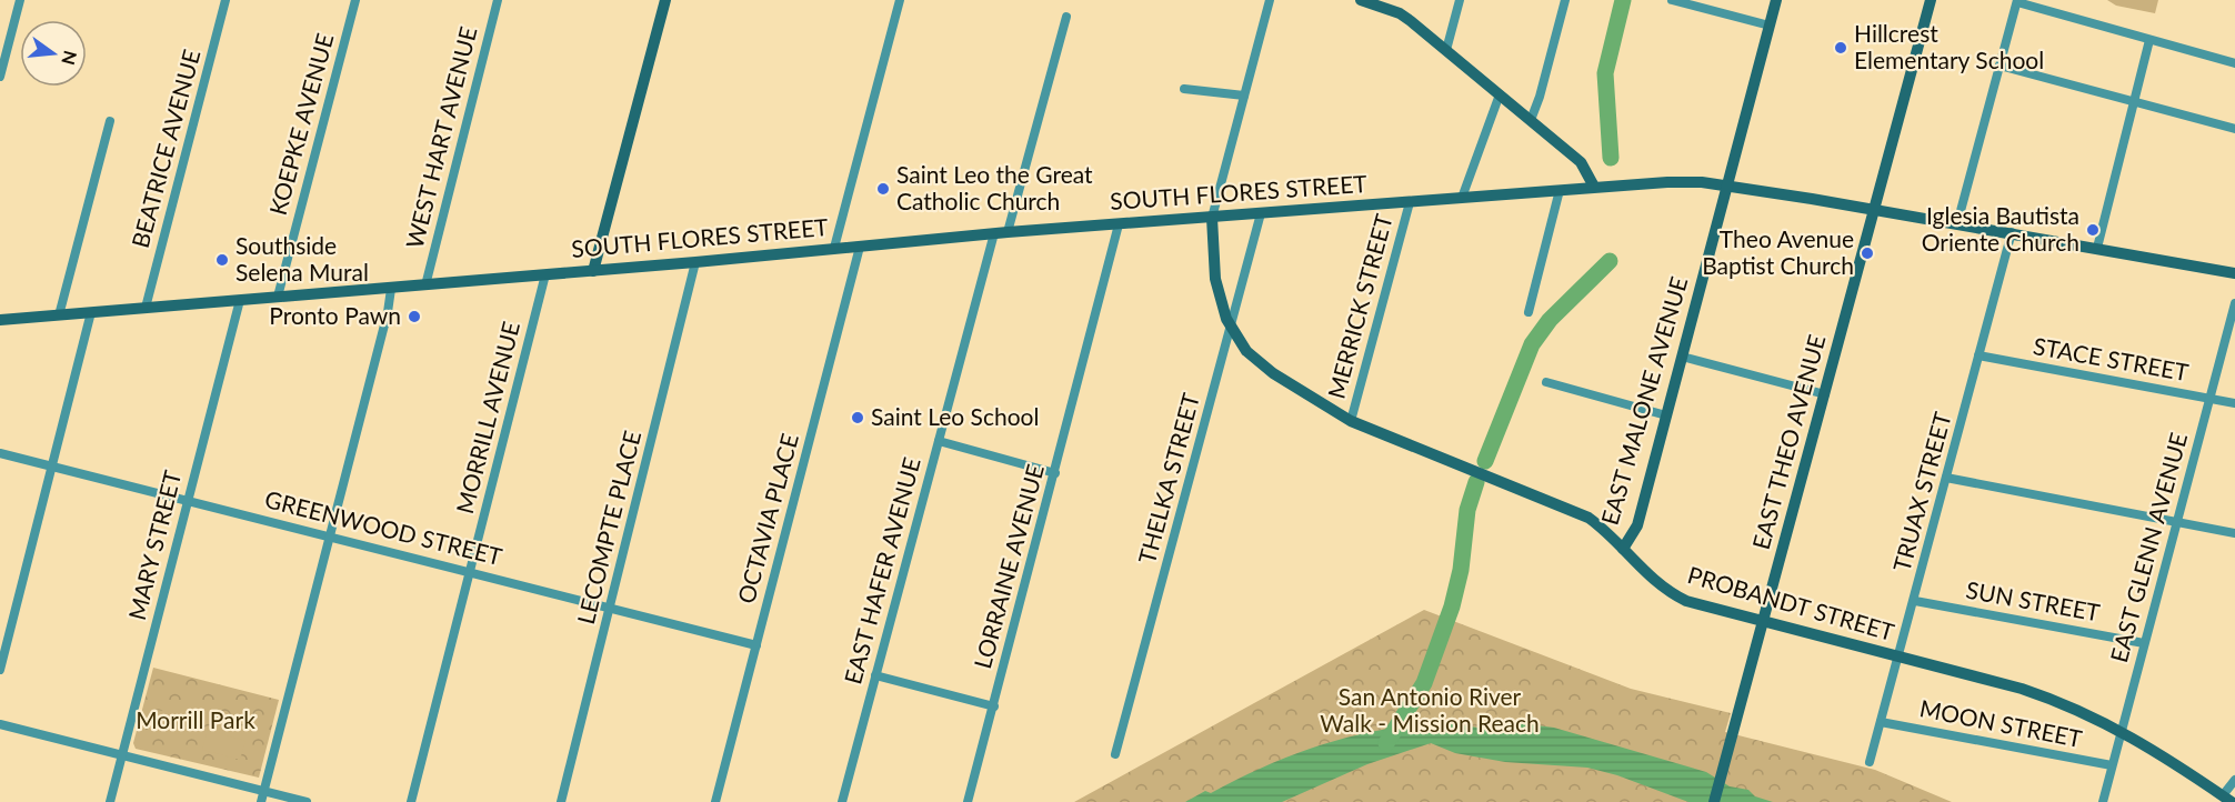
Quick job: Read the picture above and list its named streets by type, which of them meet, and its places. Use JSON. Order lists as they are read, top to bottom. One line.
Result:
{"streets":{"main road":["SOUTH FLORES STREET","EAST MALONE AVENUE","EAST THEO AVENUE","PROBANDT STREET"],"street":["KOEPKE AVENUE","WEST HART AVENUE","BEATRICE AVENUE","MERRICK STREET","STACE STREET","MORRILL AVENUE","THELKA STREET","TRUAX STREET","OCTAVIA PLACE","LECOMPTE PLACE","GREENWOOD STREET","MARY STREET","EAST GLENN AVENUE","LORRAINE AVENUE","EAST HAFER AVENUE","SUN STREET","MOON STREET"]},"crossings":[["KOEPKE AVENUE","SOUTH FLORES STREET"],["WEST HART AVENUE","SOUTH FLORES STREET"],["BEATRICE AVENUE","SOUTH FLORES STREET"],["SOUTH FLORES STREET","MERRICK STREET"],["SOUTH FLORES STREET","EAST MALONE AVENUE"],["SOUTH FLORES STREET","MORRILL AVENUE"],["SOUTH FLORES STREET","EAST THEO AVENUE"],["SOUTH FLORES STREET","THELKA STREET"],["SOUTH FLORES STREET","TRUAX STREET"],["SOUTH FLORES STREET","OCTAVIA PLACE"],["SOUTH FLORES STREET","LECOMPTE PLACE"],["SOUTH FLORES STREET","MARY STREET"],["SOUTH FLORES STREET","LORRAINE AVENUE"],["SOUTH FLORES STREET","EAST HAFER AVENUE"],["SOUTH FLORES STREET","PROBANDT STREET"],["MERRICK STREET","PROBANDT STREET"],["STACE STREET","TRUAX STREET"],["STACE STREET","EAST GLENN AVENUE"],["EAST MALONE AVENUE","PROBANDT STREET"],["MORRILL AVENUE","GREENWOOD STREET"],["EAST THEO AVENUE","PROBANDT STREET"],["THELKA STREET","PROBANDT STREET"],["TRUAX STREET","SUN STREET"],["TRUAX STREET","PROBANDT STREET"],["TRUAX STREET","MOON STREET"],["OCTAVIA PLACE","GREENWOOD STREET"],["LECOMPTE PLACE","GREENWOOD STREET"],["GREENWOOD STREET","MARY STREET"],["EAST GLENN AVENUE","SUN STREET"],["EAST GLENN AVENUE","PROBANDT STREET"],["EAST GLENN AVENUE","MOON STREET"]],"parks":["San Antonio River Walk - Mission Reach","Morrill Park"],"places":["Hillcrest Elementary School","Saint Leo the Great Catholic Church","Iglesia Bautista Oriente Church","Theo Avenue Baptist Church","Southside Selena Mural","Pronto Pawn","Saint Leo School"],"north":"right"}
